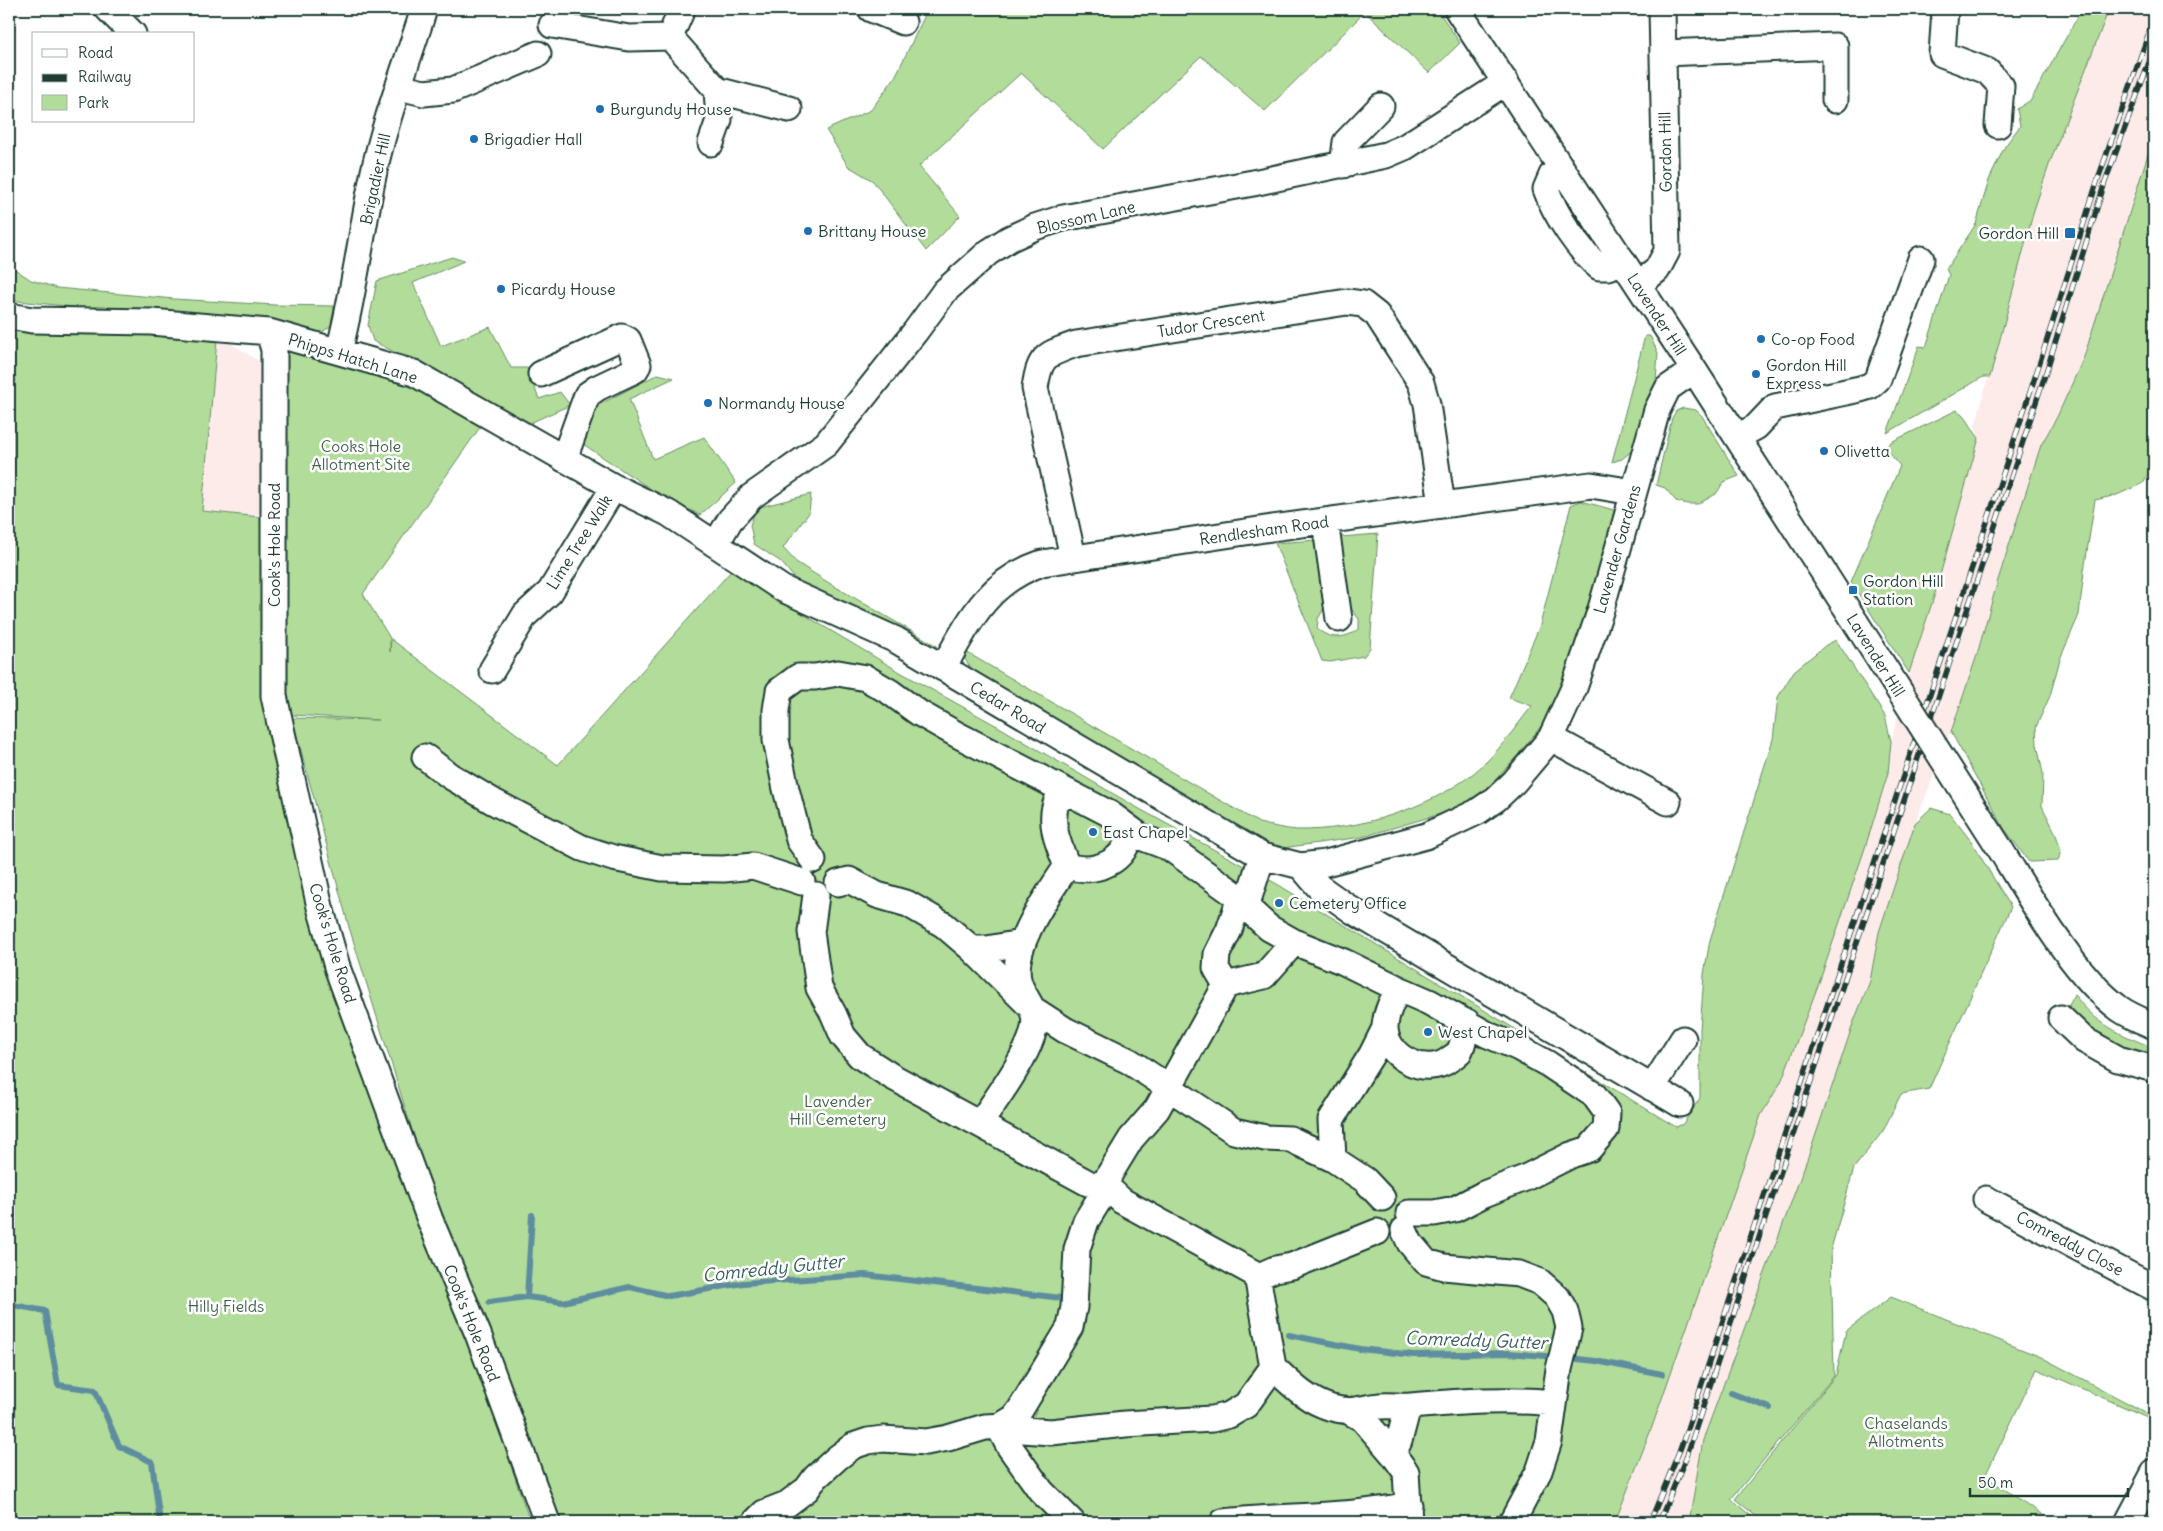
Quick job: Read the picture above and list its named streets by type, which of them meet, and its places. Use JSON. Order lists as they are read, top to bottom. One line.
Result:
{"streets":{"street":["Gordon Hill","Brigadier Hill","Blossom Lane","Lavender Hill","Tudor Crescent","Phipps Hatch Lane","Rendlesham Road","Lime Tree Walk","Cook's Hole Road","Lavender Gardens","Cedar Road","Comreddy Close"]},"crossings":[["Gordon Hill","Lavender Hill"],["Brigadier Hill","Phipps Hatch Lane"],["Blossom Lane","Lavender Hill"],["Blossom Lane","Phipps Hatch Lane"],["Blossom Lane","Cedar Road"],["Lavender Hill","Lavender Gardens"],["Tudor Crescent","Rendlesham Road"],["Phipps Hatch Lane","Lime Tree Walk"],["Phipps Hatch Lane","Cook's Hole Road"],["Phipps Hatch Lane","Cedar Road"],["Rendlesham Road","Lavender Gardens"],["Rendlesham Road","Cedar Road"],["Lavender Gardens","Cedar Road"]],"water":["Comreddy Gutter"],"parks":["Cooks Hole Allotment Site","Lavender Hill Cemetery","Hilly Fields","Chaselands Allotments"],"places":{"other":["Burgundy House","Brigadier Hall","Brittany House","Picardy House","Co-op Food","Gordon Hill Express","Normandy House","Olivetta","East Chapel","Cemetery Office","West Chapel"],"transit":["Gordon Hill","Gordon Hill Station"]},"legend":["Road","Railway","Park"],"scale_bar":"50 m"}
